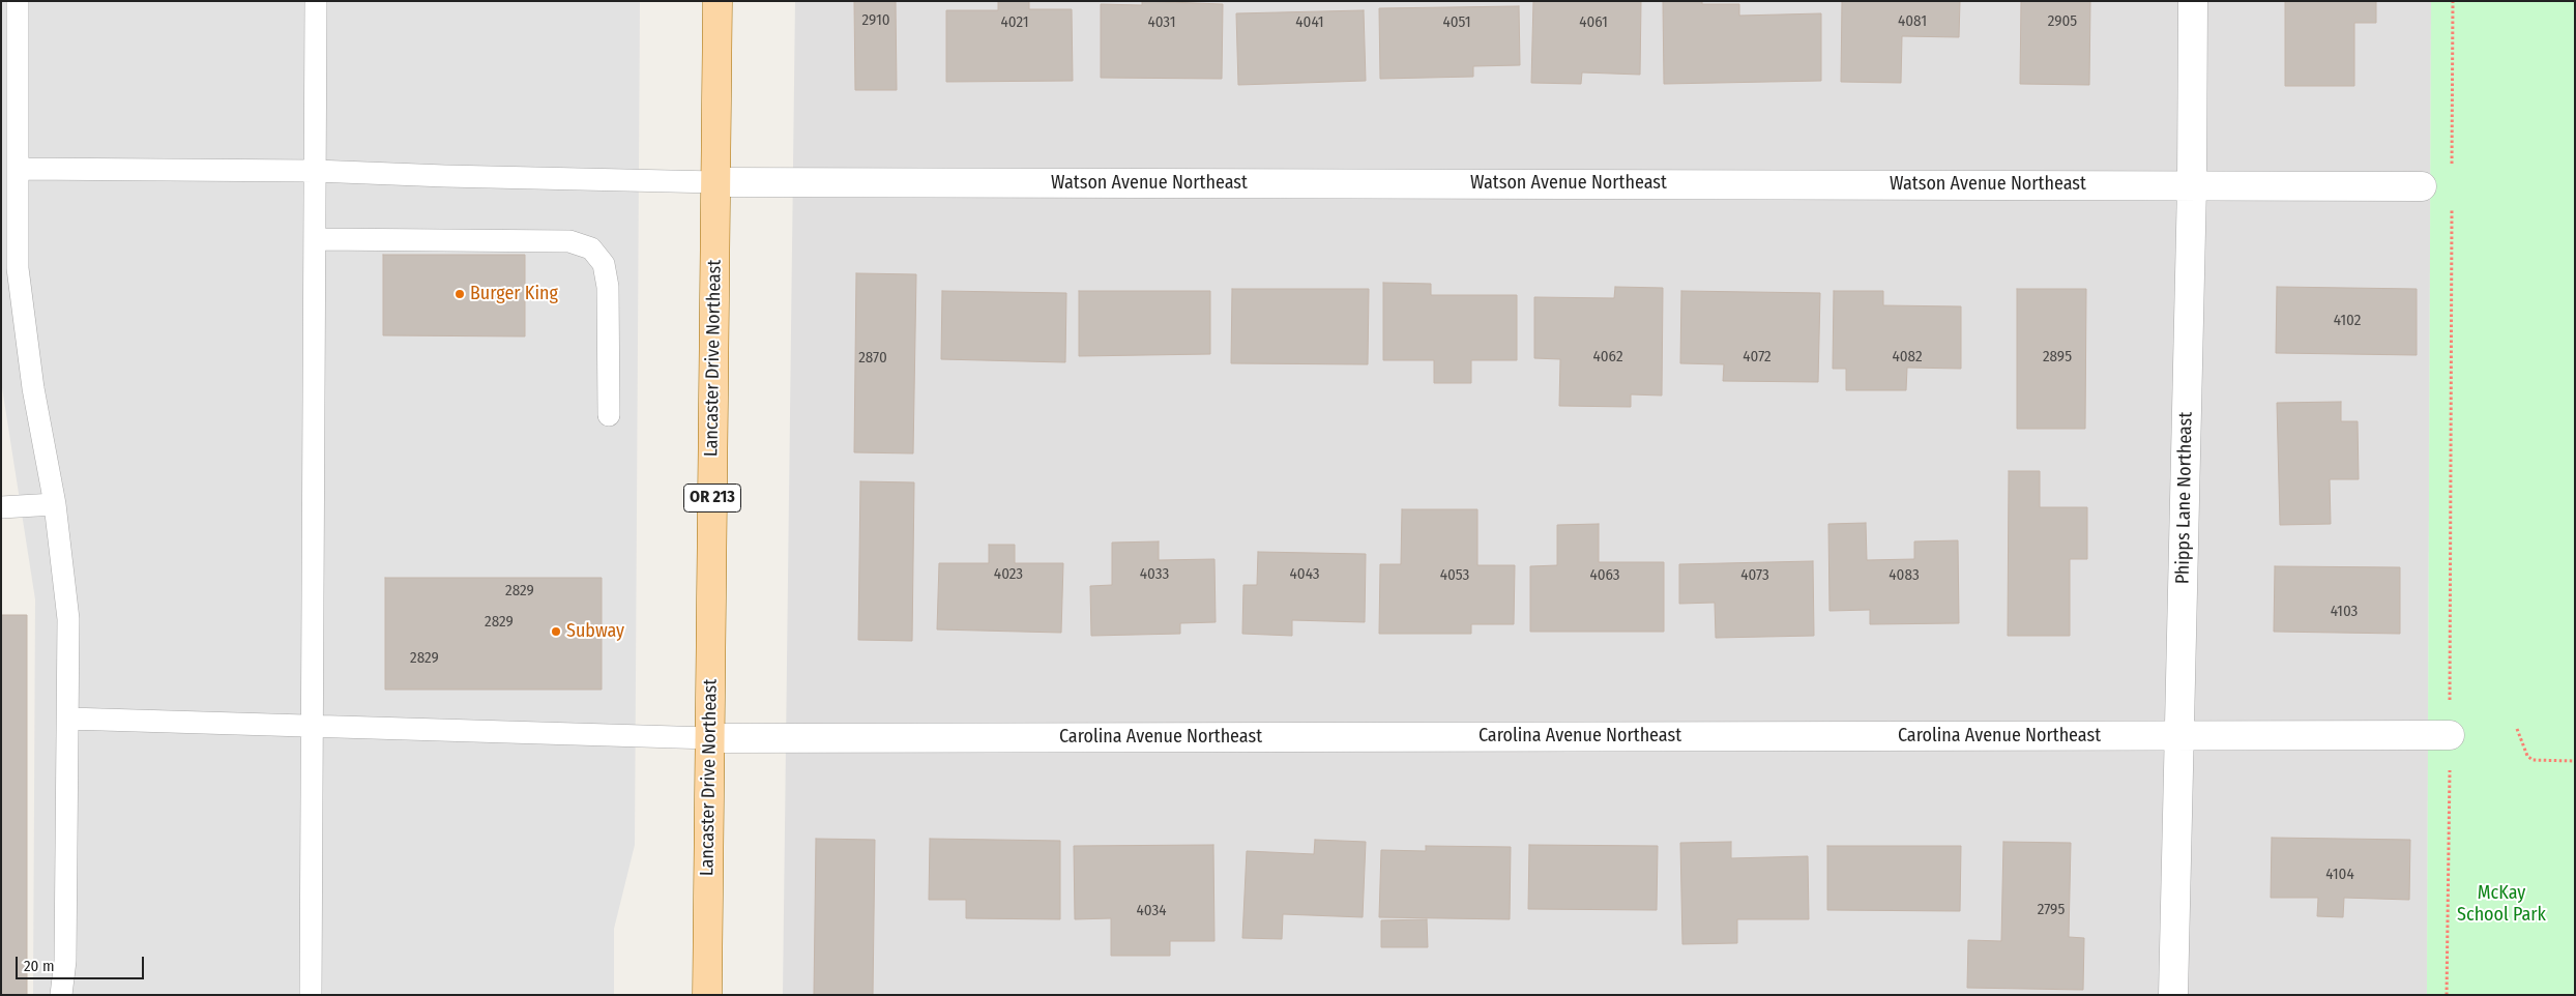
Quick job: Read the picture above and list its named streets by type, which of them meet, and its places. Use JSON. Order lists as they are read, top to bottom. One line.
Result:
{"streets":{"main road":["Lancaster Drive Northeast","OR 213"],"street":["Watson Avenue Northeast","Phipps Lane Northeast","Carolina Avenue Northeast"]},"crossings":[["Watson Avenue Northeast","Lancaster Drive Northeast"],["Watson Avenue Northeast","Phipps Lane Northeast"],["Lancaster Drive Northeast","Carolina Avenue Northeast"],["Phipps Lane Northeast","Carolina Avenue Northeast"]],"parks":["McKay School Park"],"places":["Burger King","Subway"],"house_numbers":["2910","4081","2905","4021","4031","4041","4051","4061","4102","4062","4072","4082","2895","2870","4023","4033","4043","4053","4063","4073","4083","2829","4103","2829","2829","4104","2795","4034"],"scale_bar":"20 m"}
